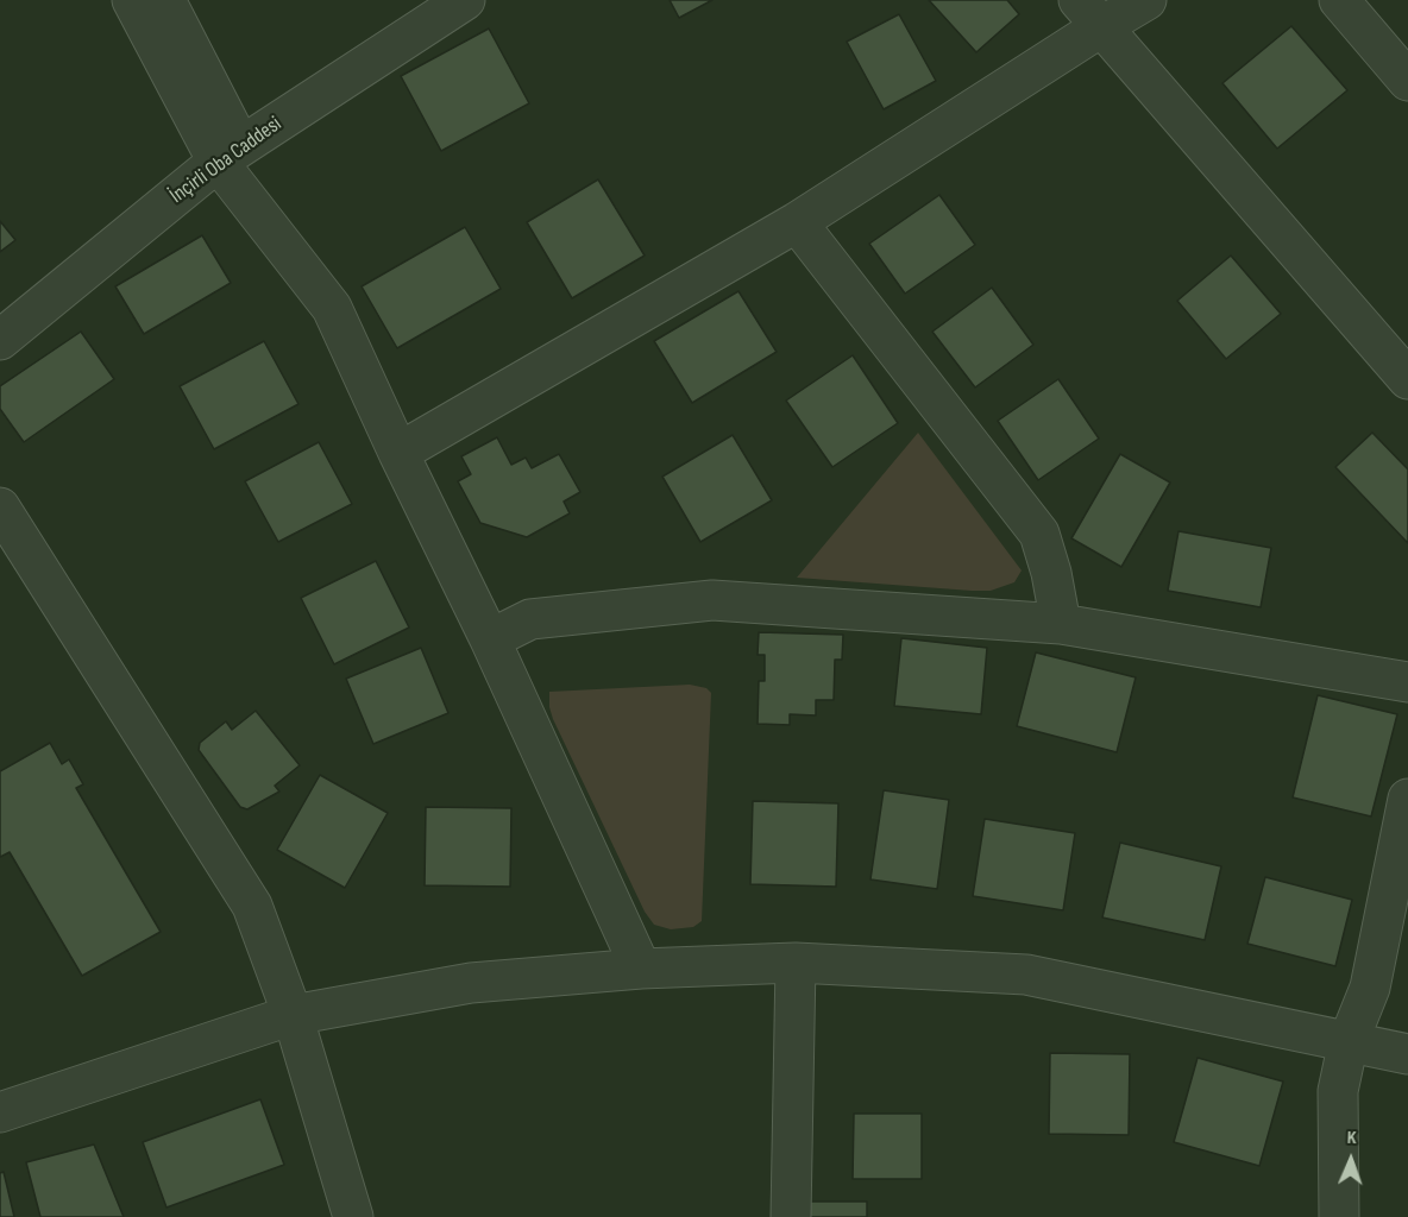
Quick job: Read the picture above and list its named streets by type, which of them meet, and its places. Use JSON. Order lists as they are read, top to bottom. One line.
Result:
{"streets":{"street":["İnçirli Oba Caddesi"]},"north":"top"}
